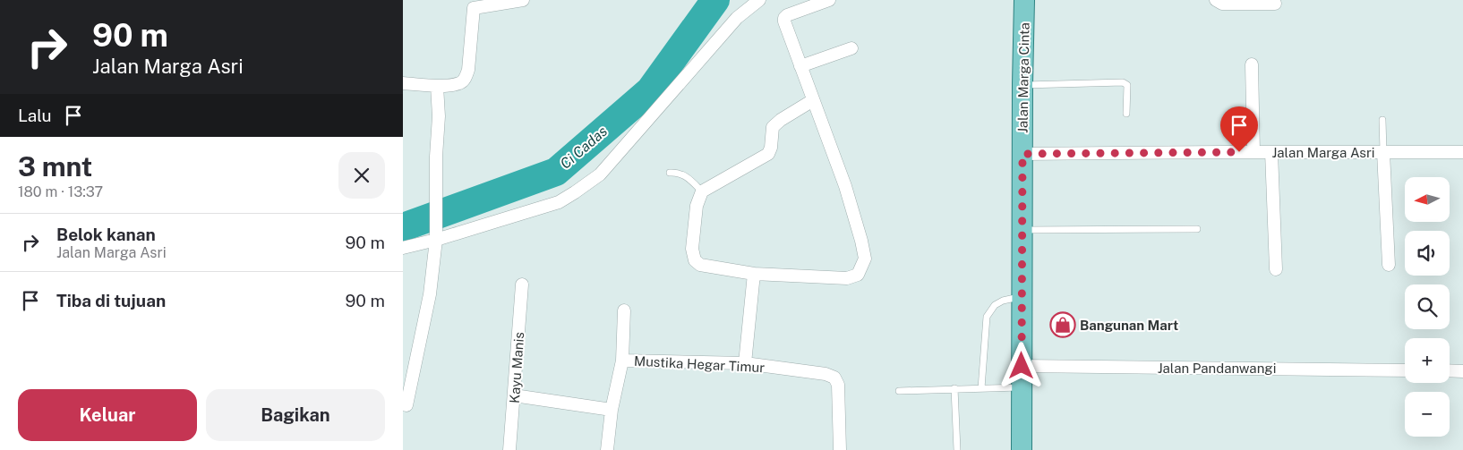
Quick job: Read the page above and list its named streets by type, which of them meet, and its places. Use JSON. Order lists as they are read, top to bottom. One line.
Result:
{"streets":{"main road":["Jalan Marga Cinta"],"street":["Jalan Marga Asri","Mustika Hegar Timur","Kayu Manis","Jalan Pandanwangi"]},"crossings":[["Jalan Marga Cinta","Jalan Marga Asri"],["Jalan Marga Cinta","Jalan Pandanwangi"]],"water":["Ci Cadas"],"places":{"shop":["Bangunan Mart"]},"north":"left","page":{"turn":["90 m","Jalan Marga Asri"],"then":"Lalu","heading":["3 mnt","180 m · 13:37"],"map_buttons":["+","−"],"list":[{"name":"Belok kanan","note":"Jalan Marga Asri","value":"90 m"},{"name":"Tiba di tujuan","value":"90 m"}],"buttons":["Keluar","Bagikan"]}}
